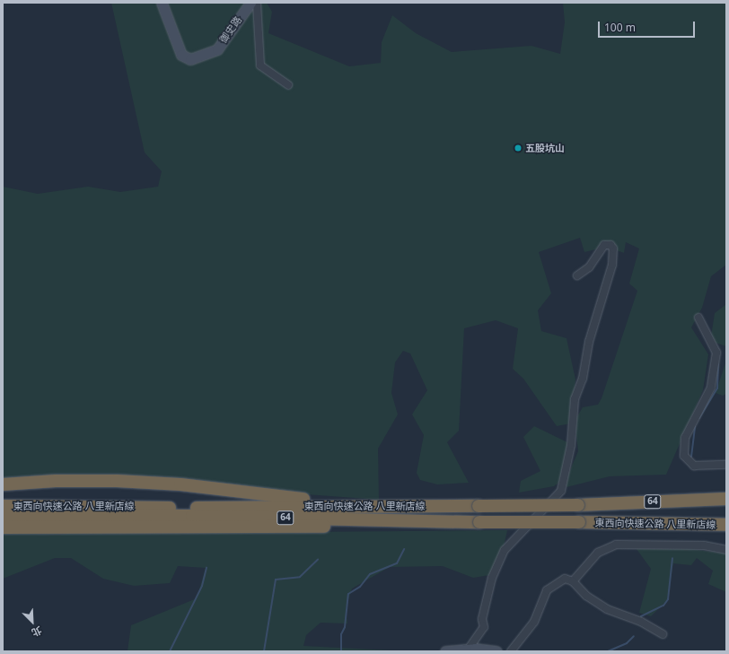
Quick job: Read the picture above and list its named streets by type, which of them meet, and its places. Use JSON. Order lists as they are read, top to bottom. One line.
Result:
{"streets":{"highway":["64","東西向快速公路 八里新店線"],"street":["御史路"]},"places":["五股坑山"],"scale_bar":"100 m","north":"bottom right"}
